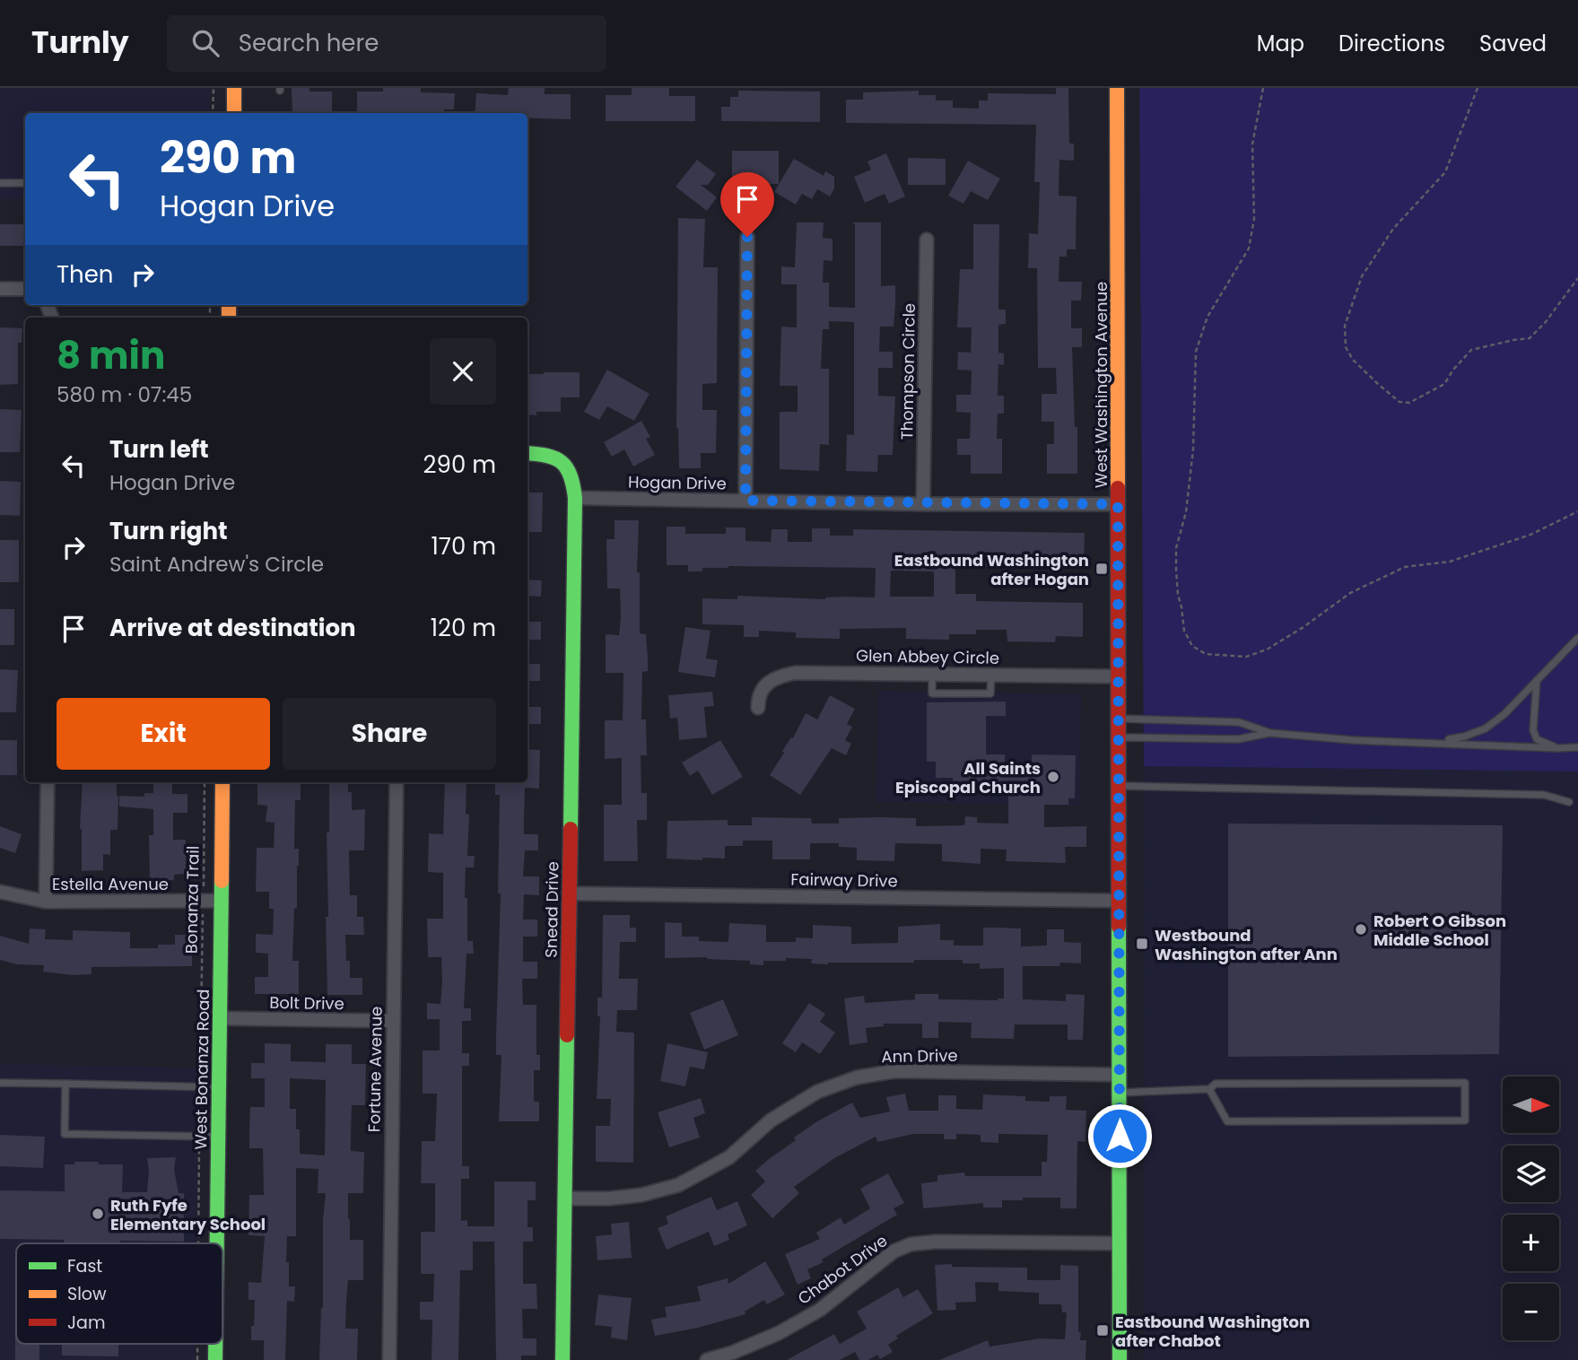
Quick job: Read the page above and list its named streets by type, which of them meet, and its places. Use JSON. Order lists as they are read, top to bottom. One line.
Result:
{"streets":{"street":["Thompson Circle","West Washington Avenue","Hogan Drive","Glen Abbey Circle","Fairway Drive","Estella Avenue","Snead Drive","Bolt Drive","Ann Drive","West Bonanza Road","Fortune Avenue","Chabot Drive"],"path":["Bonanza Trail"]},"crossings":[["Thompson Circle","Hogan Drive"],["West Washington Avenue","Hogan Drive"],["West Washington Avenue","Glen Abbey Circle"],["West Washington Avenue","Fairway Drive"],["West Washington Avenue","Ann Drive"],["West Washington Avenue","Chabot Drive"],["Hogan Drive","Snead Drive"],["Fairway Drive","Snead Drive"],["Estella Avenue","Bonanza Trail"],["Estella Avenue","West Bonanza Road"],["Snead Drive","Ann Drive"],["Bolt Drive","West Bonanza Road"],["Bolt Drive","Fortune Avenue"]],"places":{"transit":["Eastbound Washington after Hogan","Westbound Washington after Ann","Eastbound Washington after Chabot"],"other":["All Saints Episcopal Church","Robert O Gibson Middle School","Ruth Fyfe Elementary School"]},"legend":["Fast","Slow","Jam"],"north":"right","page":{"header":"Turnly","search":"Search here","nav":["Map","Directions","Saved"],"turn":["290 m","Hogan Drive"],"then":"Then","heading":["8 min","580 m · 07:45"],"list":[{"name":"Turn left","note":"Hogan Drive","value":"290 m"},{"name":"Turn right","note":"Saint Andrew's Circle","value":"170 m"},{"name":"Arrive at destination","value":"120 m"}],"buttons":["Exit","Share"],"map_buttons":["+","−"]}}
